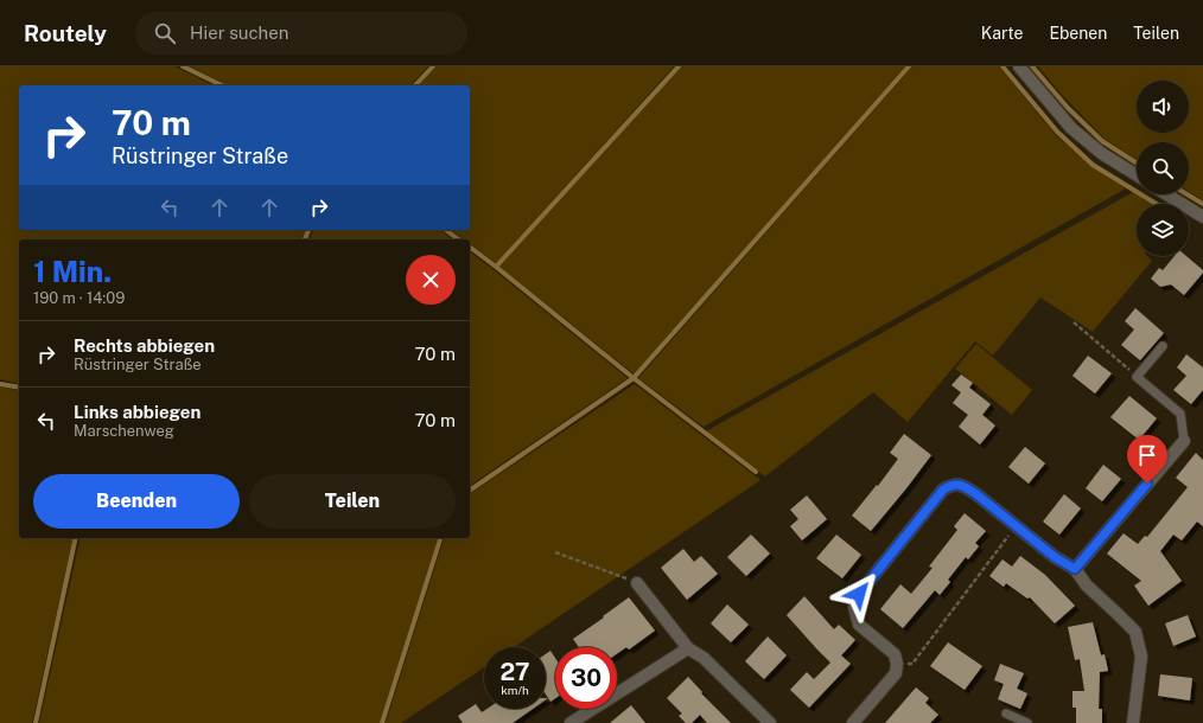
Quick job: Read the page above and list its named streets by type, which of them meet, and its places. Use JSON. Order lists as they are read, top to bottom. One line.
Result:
{"page":{"header":"Routely","search":"Hier suchen","nav":["Karte","Ebenen","Teilen"],"turn":["70 m","Rüstringer Straße"],"heading":["1 Min.","190 m · 14:09"],"list":[{"name":"Rechts abbiegen","note":"Rüstringer Straße","value":"70 m"},{"name":"Links abbiegen","note":"Marschenweg","value":"70 m"}],"buttons":["Beenden","Teilen"],"speed":"27 km/h","limit":"30"}}
